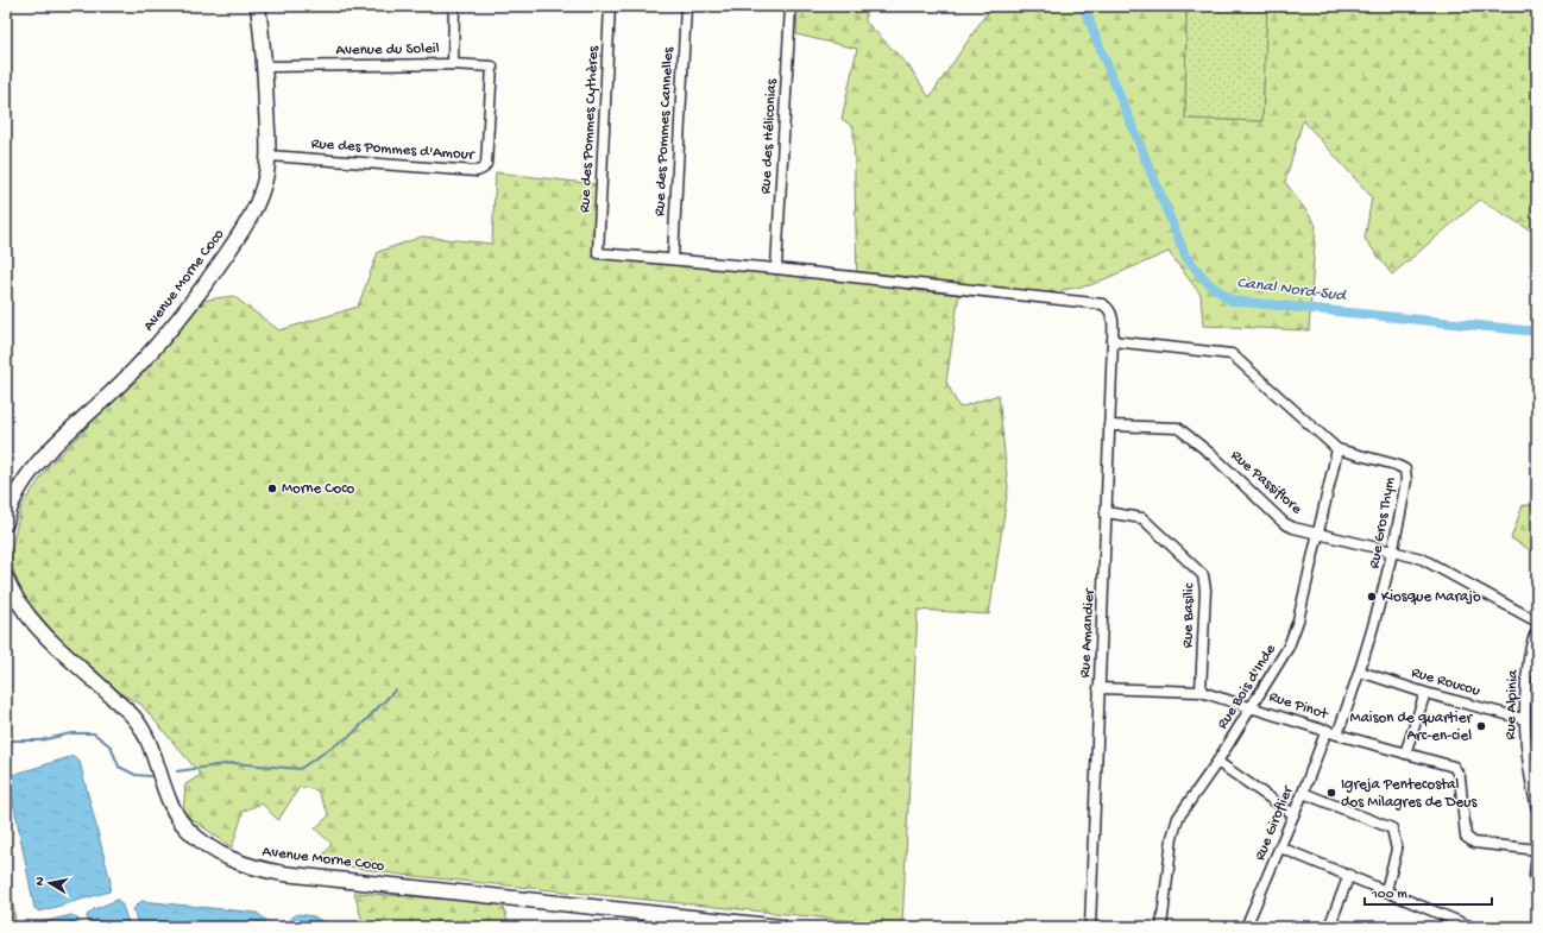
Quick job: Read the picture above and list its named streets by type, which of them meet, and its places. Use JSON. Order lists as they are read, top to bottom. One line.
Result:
{"streets":{"street":["Avenue du Soleil","Rue des Pommes Cythères","Rue des Pommes Cannelles","Rue des Héliconias","Rue des Pommes d'Amour","Avenue Morne Coco","Rue Passiflore","Rue Gros Thym","Rue Basilic","Rue Amandier","Rue Roucou","Rue Bois d'Inde","Rue Alpinia","Rue Pinot","Rue Giroflier"]},"crossings":[["Avenue du Soleil","Rue des Pommes d'Amour"],["Avenue du Soleil","Avenue Morne Coco"],["Rue des Pommes Cythères","Rue des Pommes Cannelles"],["Rue des Héliconias","Rue Amandier"],["Rue des Pommes d'Amour","Avenue Morne Coco"],["Rue Passiflore","Rue Gros Thym"],["Rue Passiflore","Rue Amandier"],["Rue Passiflore","Rue Bois d'Inde"],["Rue Gros Thym","Rue Amandier"],["Rue Gros Thym","Rue Roucou"],["Rue Gros Thym","Rue Bois d'Inde"],["Rue Gros Thym","Rue Pinot"],["Rue Basilic","Rue Amandier"],["Rue Basilic","Rue Pinot"],["Rue Amandier","Rue Pinot"],["Rue Roucou","Rue Alpinia"],["Rue Bois d'Inde","Rue Pinot"],["Rue Pinot","Rue Giroflier"]],"water":["Canal Nord-Sud"],"places":["Morne Coco","Kiosque Marajo","Maison de quartier Arc-en-ciel","Igreja Pentecostal dos Milagres de Deus"],"scale_bar":"100 m","north":"left"}
